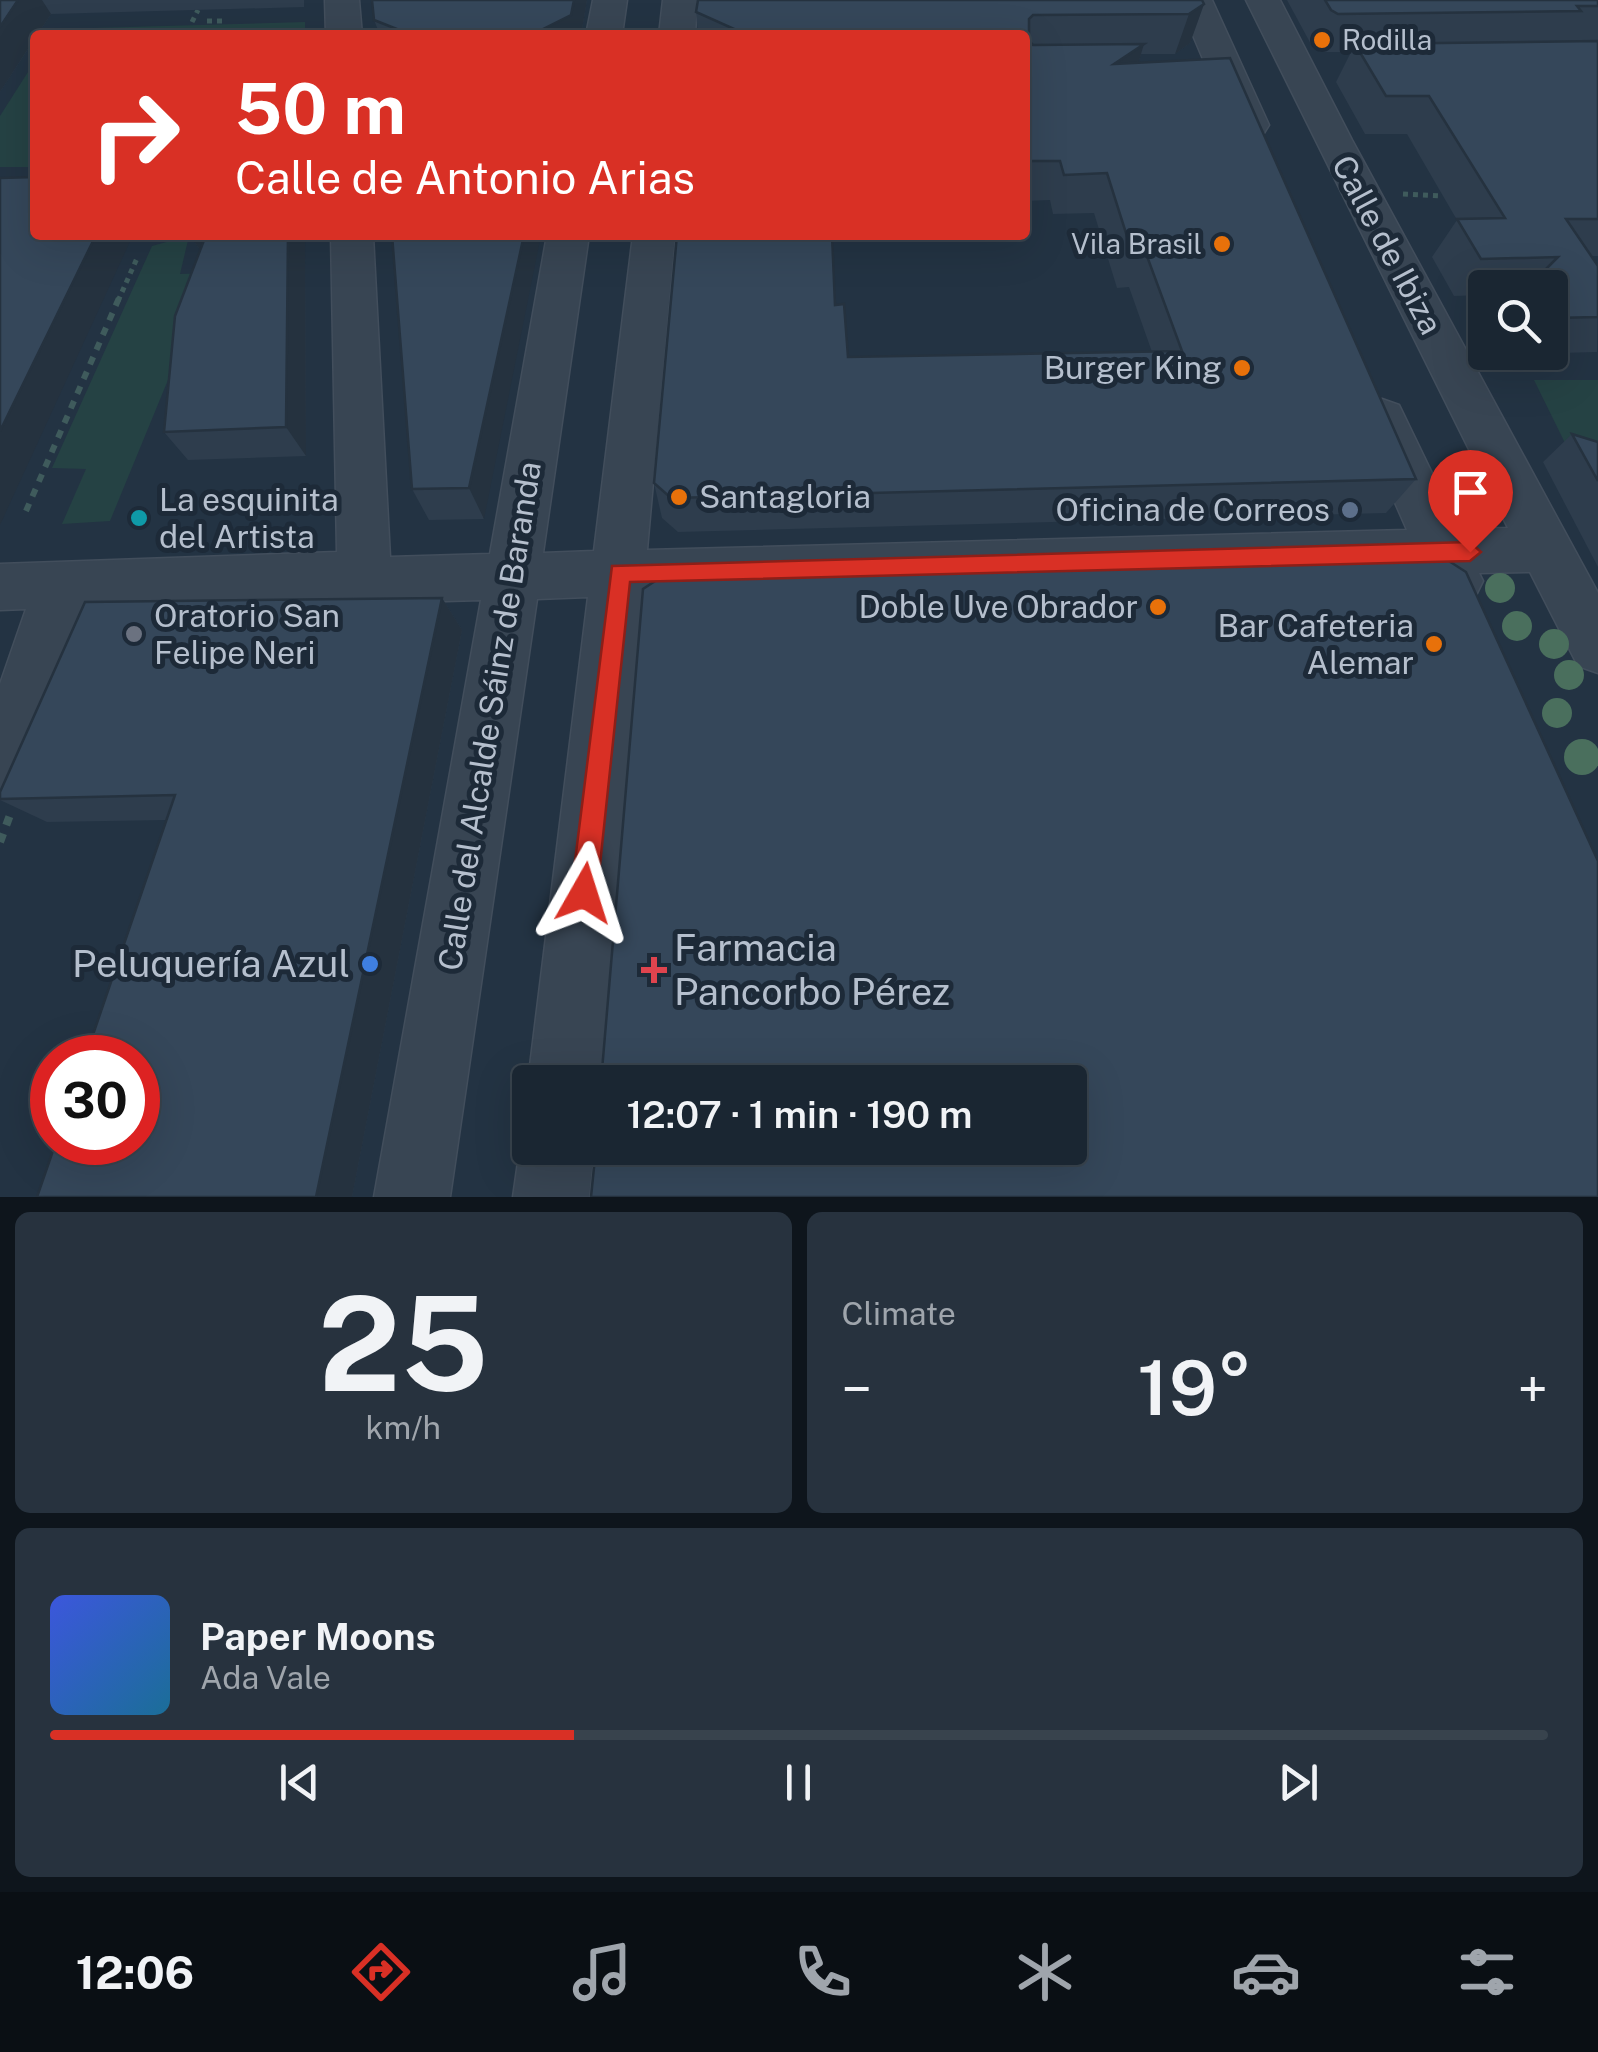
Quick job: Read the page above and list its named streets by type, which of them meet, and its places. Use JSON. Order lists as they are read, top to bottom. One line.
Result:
{"streets":{"street":["Calle de Ibiza","Calle del Alcalde Sáinz de Baranda"]},"places":{"other":["Rodilla","Vila Brasil","Burger King","Santagloria","Oficina de Correos","La esquinita del Artista","Doble Uve Obrador","Oratorio San Felipe Neri","Bar Cafeteria Alemar","Peluquería Azul"],"health":["Farmacia Pancorbo Pérez"]},"page":{"turn":["50 m","Calle de Antonio Arias"],"limit":"30","trip":"12:07 · 1 min · 190 m","tile":[["25","km/h"],"Climate"],"heat":["−","19°","+"],"song":["Paper Moons","Ada Vale"],"tabs":"12:06"}}
